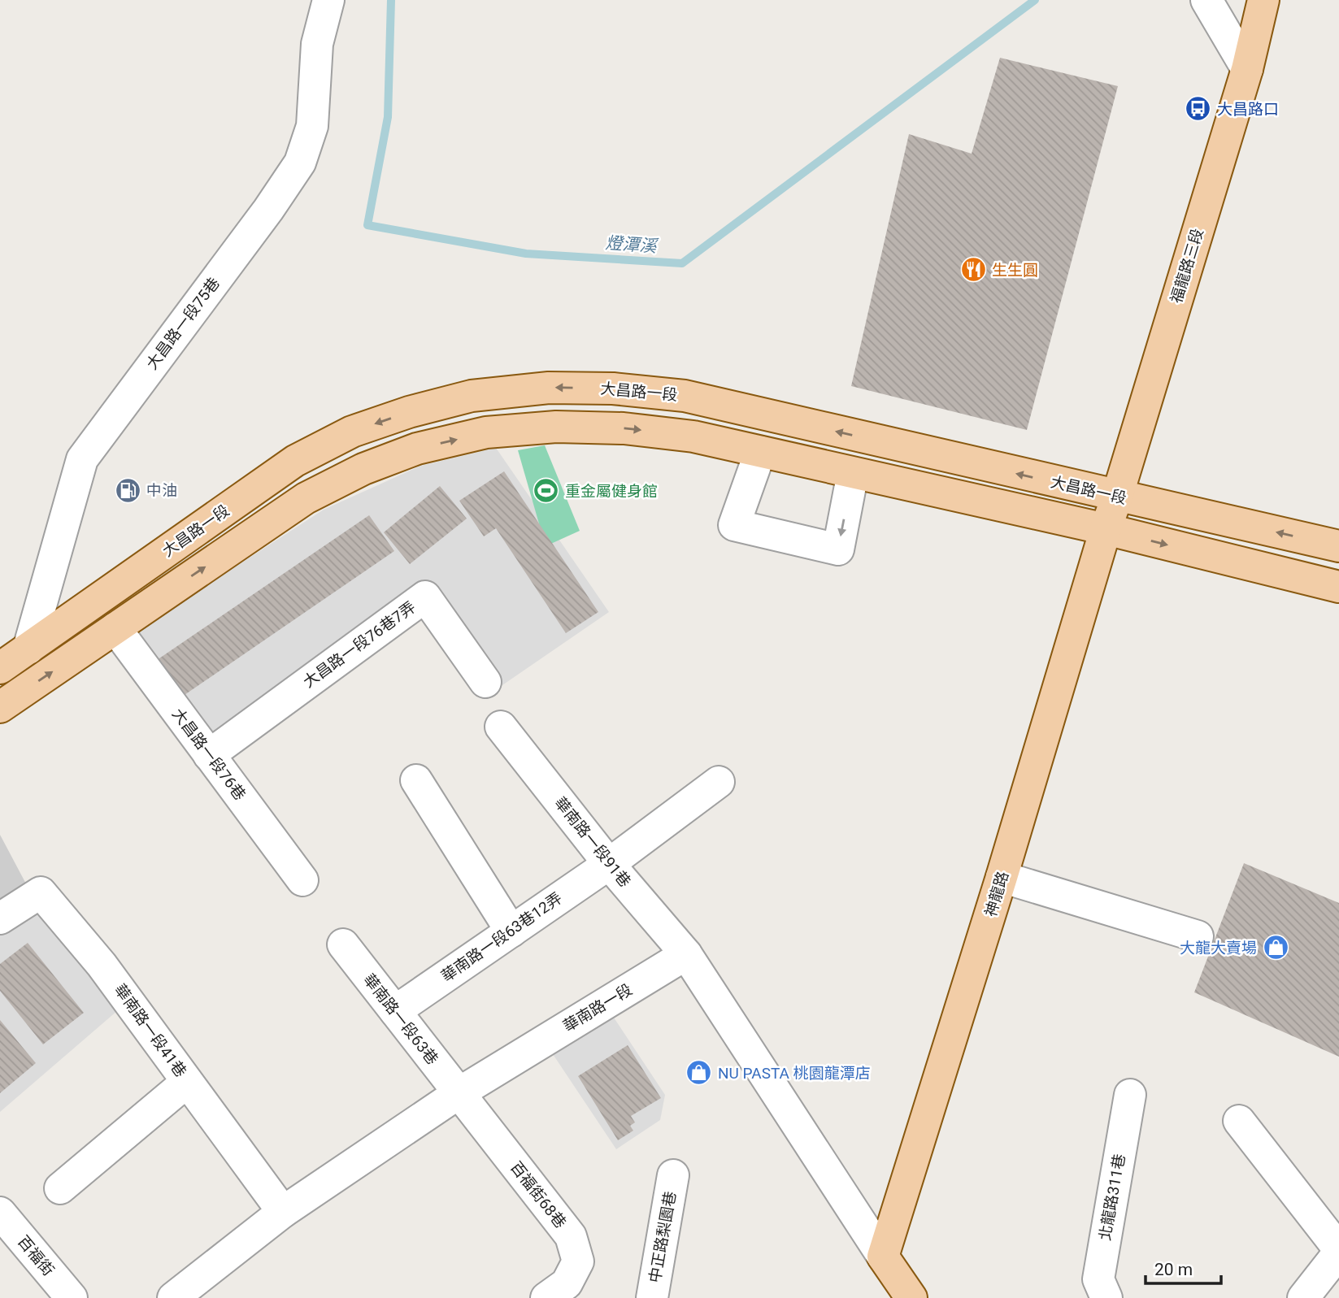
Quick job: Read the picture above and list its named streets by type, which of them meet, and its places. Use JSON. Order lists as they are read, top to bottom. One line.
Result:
{"streets":{"main road":["福龍路三段","大昌路一段","神龍路"],"street":["大昌路一段75巷","大昌路一段76巷7弄","大昌路一段76巷","華南路一段91巷","華南路一段63巷12弄","華南路一段","華南路一段63巷","華南路一段41巷","百福街68巷","北龍路311巷","中正路梨園巷","百福街"]},"crossings":[["福龍路三段","大昌路一段"],["福龍路三段","神龍路"],["大昌路一段75巷","大昌路一段"],["大昌路一段76巷7弄","大昌路一段76巷"],["華南路一段91巷","華南路一段63巷12弄"],["華南路一段91巷","華南路一段"],["華南路一段63巷12弄","華南路一段63巷"],["華南路一段","華南路一段63巷"],["華南路一段","華南路一段41巷"],["華南路一段","百福街68巷"],["華南路一段63巷","百福街68巷"]],"water":["燈潭溪"],"places":{"bus stop":["大昌路口"],"restaurant":["生生圓"],"fuel station":["中油"],"sports":["重金屬健身館"],"shop":["大龍大賣場","NU PASTA 桃園龍潭店"]},"scale_bar":"20 m"}
